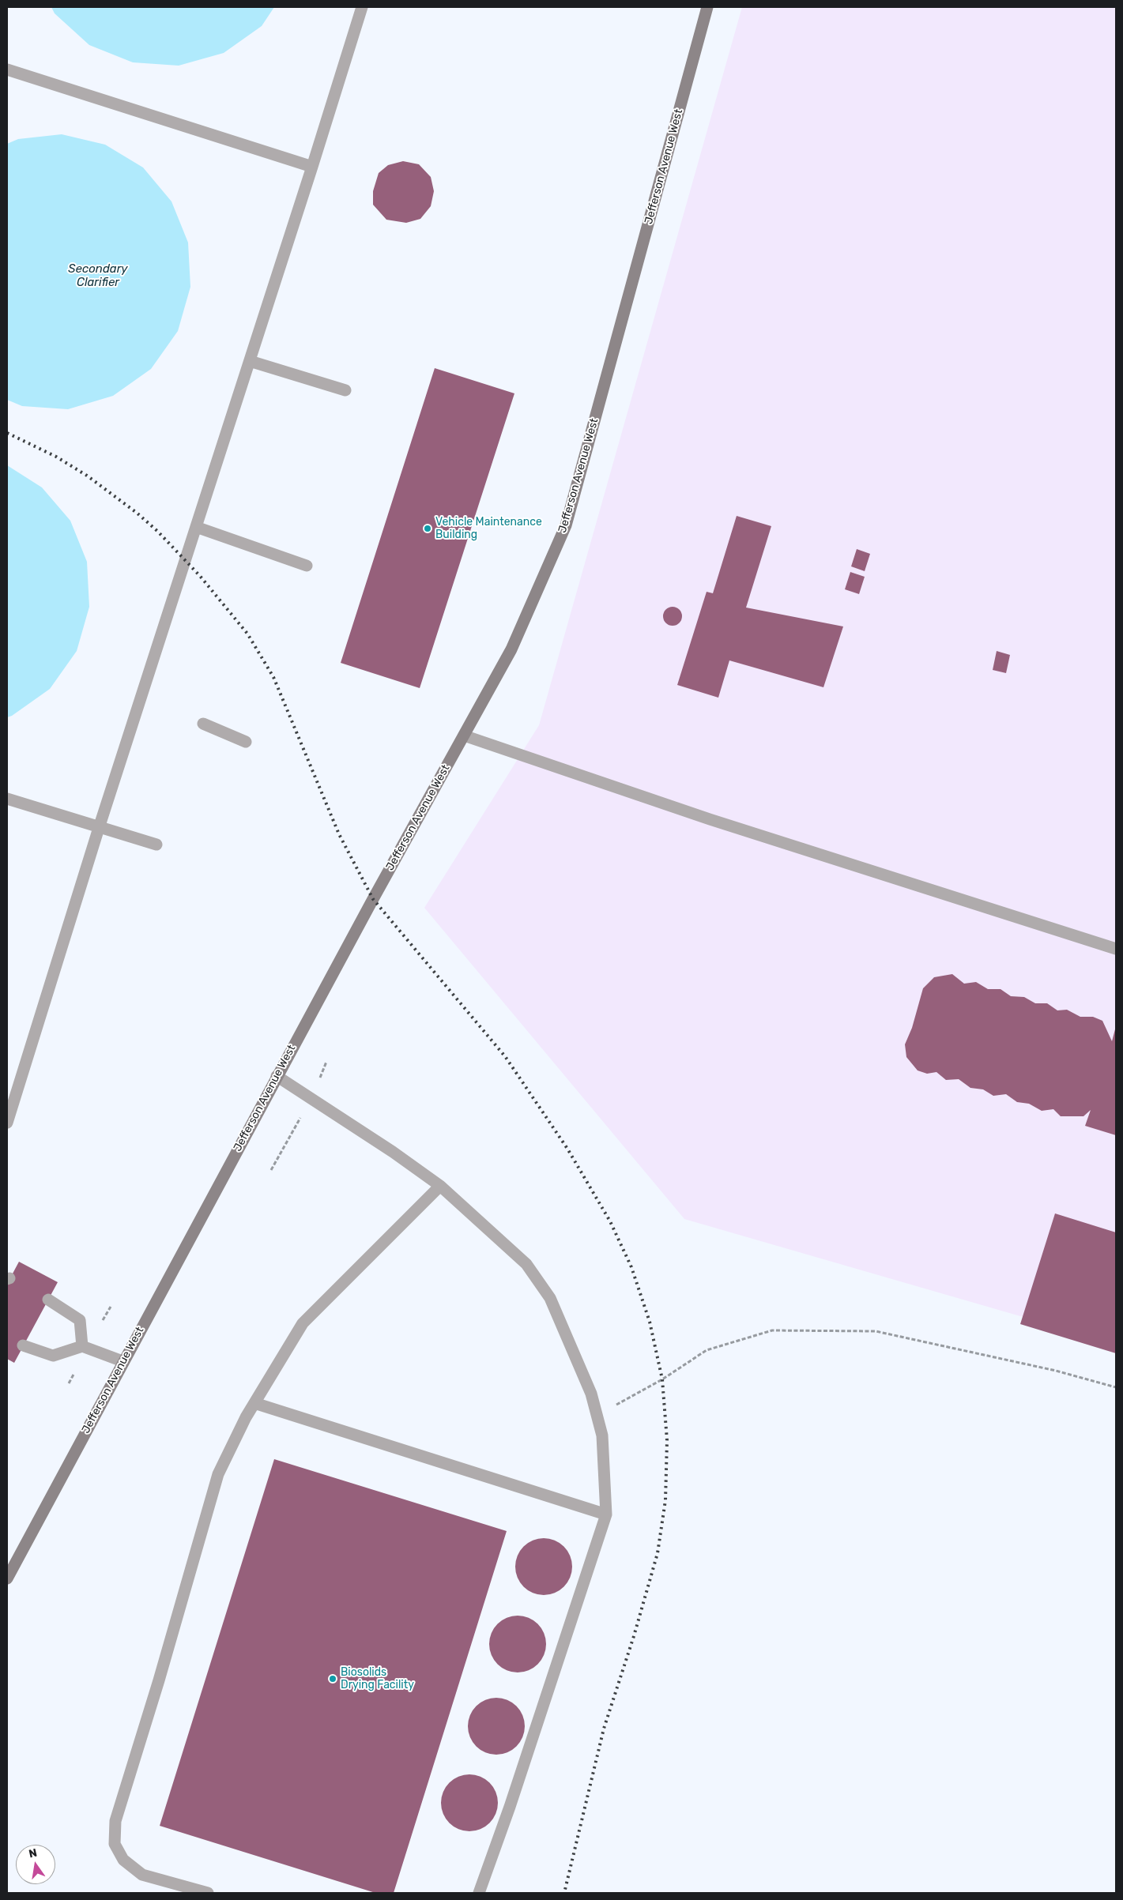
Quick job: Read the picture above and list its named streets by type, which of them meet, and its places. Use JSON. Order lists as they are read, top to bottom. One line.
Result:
{"streets":{"main road":["Jefferson Avenue West"]},"water":["Secondary Clarifier"],"places":["Vehicle Maintenance Building","Biosolids Drying Facility"],"north":"top"}
